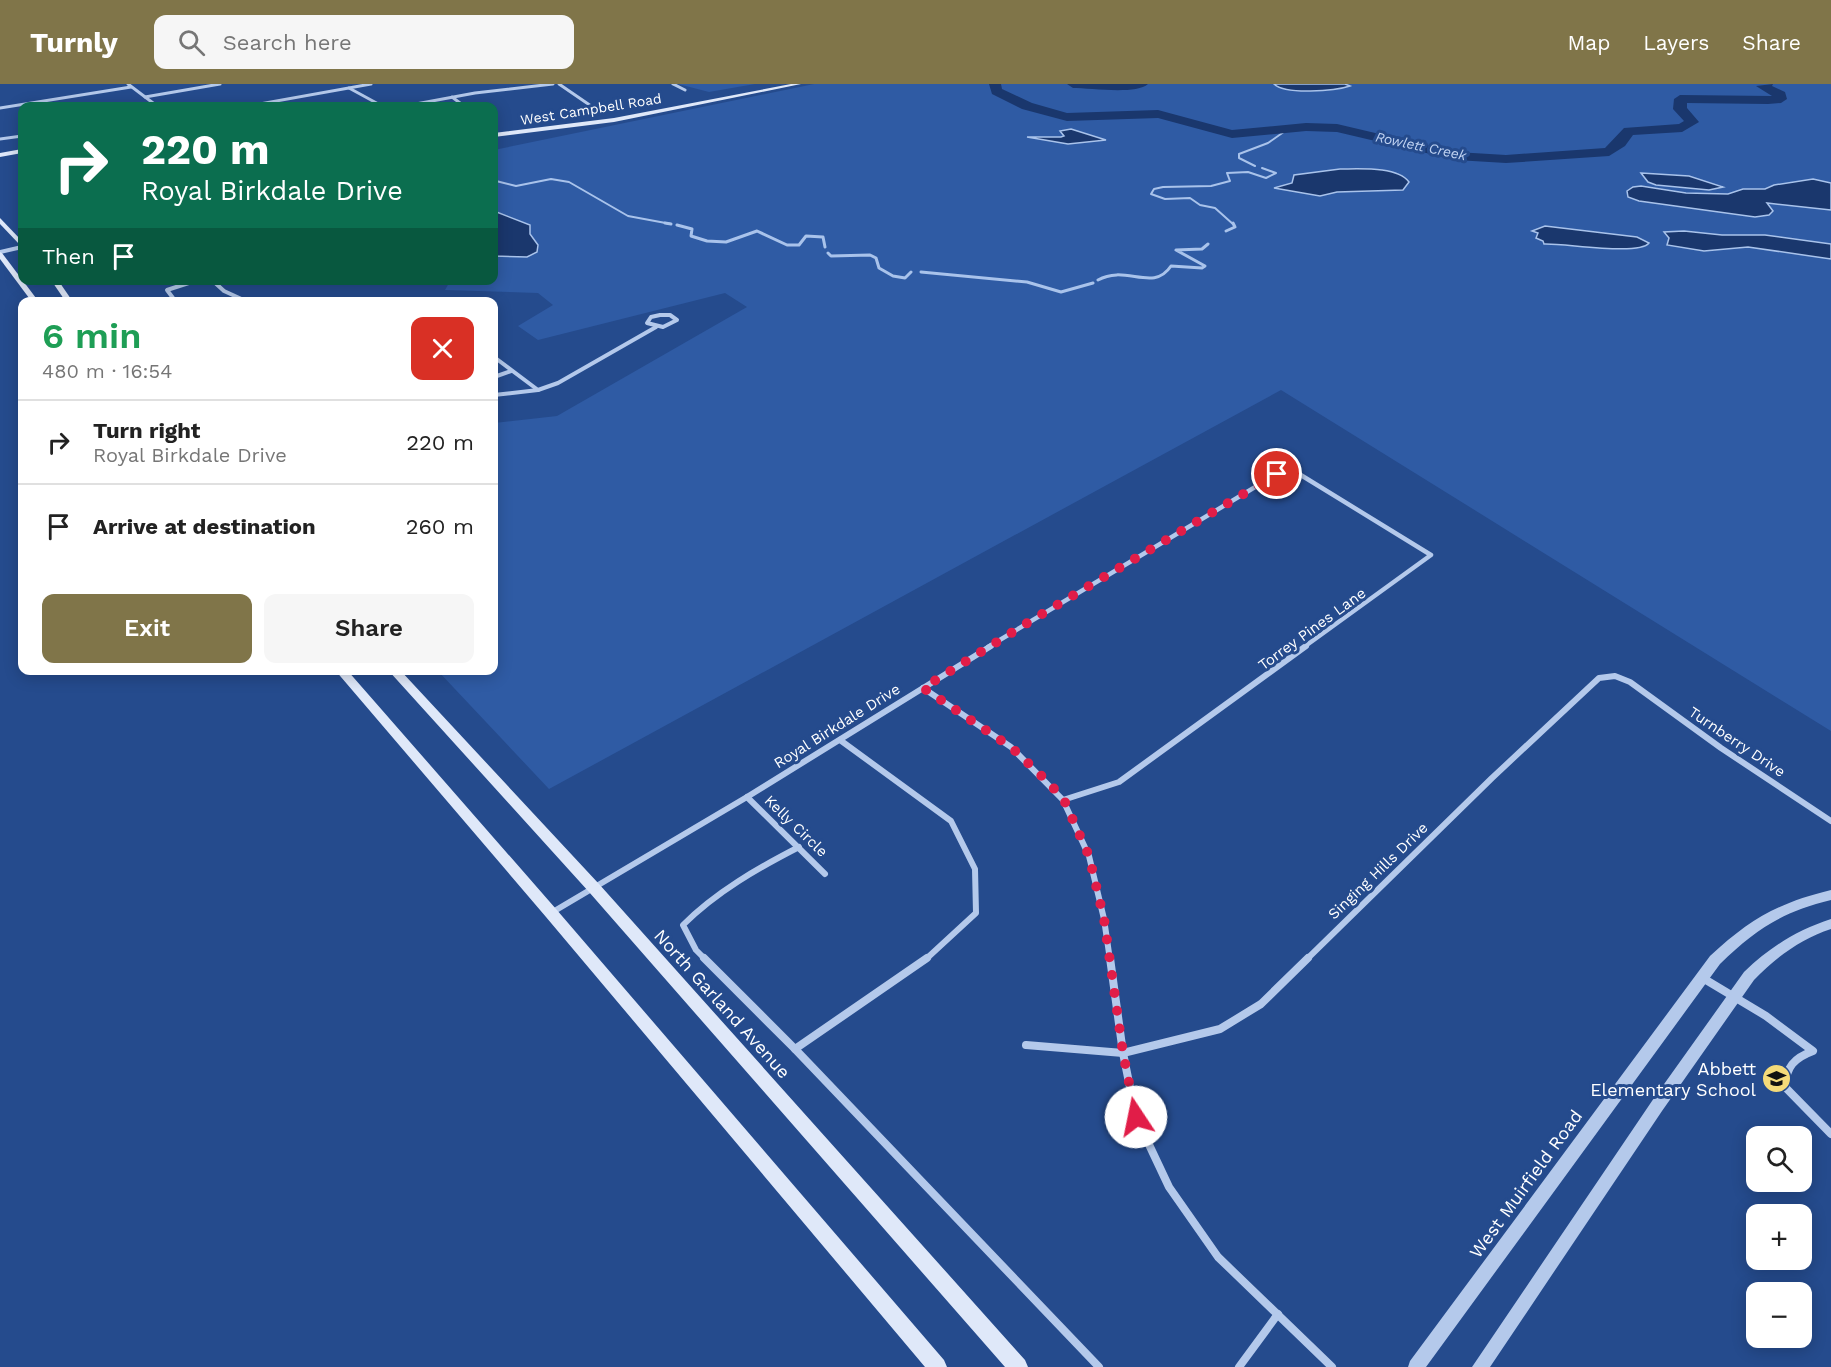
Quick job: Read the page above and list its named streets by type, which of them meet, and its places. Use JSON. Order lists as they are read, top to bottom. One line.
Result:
{"streets":{"main road":["West Campbell Road","North Garland Avenue"],"street":["Torrey Pines Lane","Royal Birkdale Drive","Turnberry Drive","Kelly Circle","Singing Hills Drive","West Muirfield Road"]},"crossings":[["Torrey Pines Lane","Royal Birkdale Drive"],["Royal Birkdale Drive","Kelly Circle"],["Royal Birkdale Drive","North Garland Avenue"],["Turnberry Drive","Singing Hills Drive"]],"water":["Rowlett Creek"],"places":{"school or university":["Abbett Elementary School"]},"page":{"header":"Turnly","search":"Search here","nav":["Map","Layers","Share"],"turn":["220 m","Royal Birkdale Drive"],"then":"Then","heading":["6 min","480 m · 16:54"],"list":[{"name":"Turn right","note":"Royal Birkdale Drive","value":"220 m"},{"name":"Arrive at destination","value":"260 m"}],"buttons":["Exit","Share"],"map_buttons":["+","−"]}}
